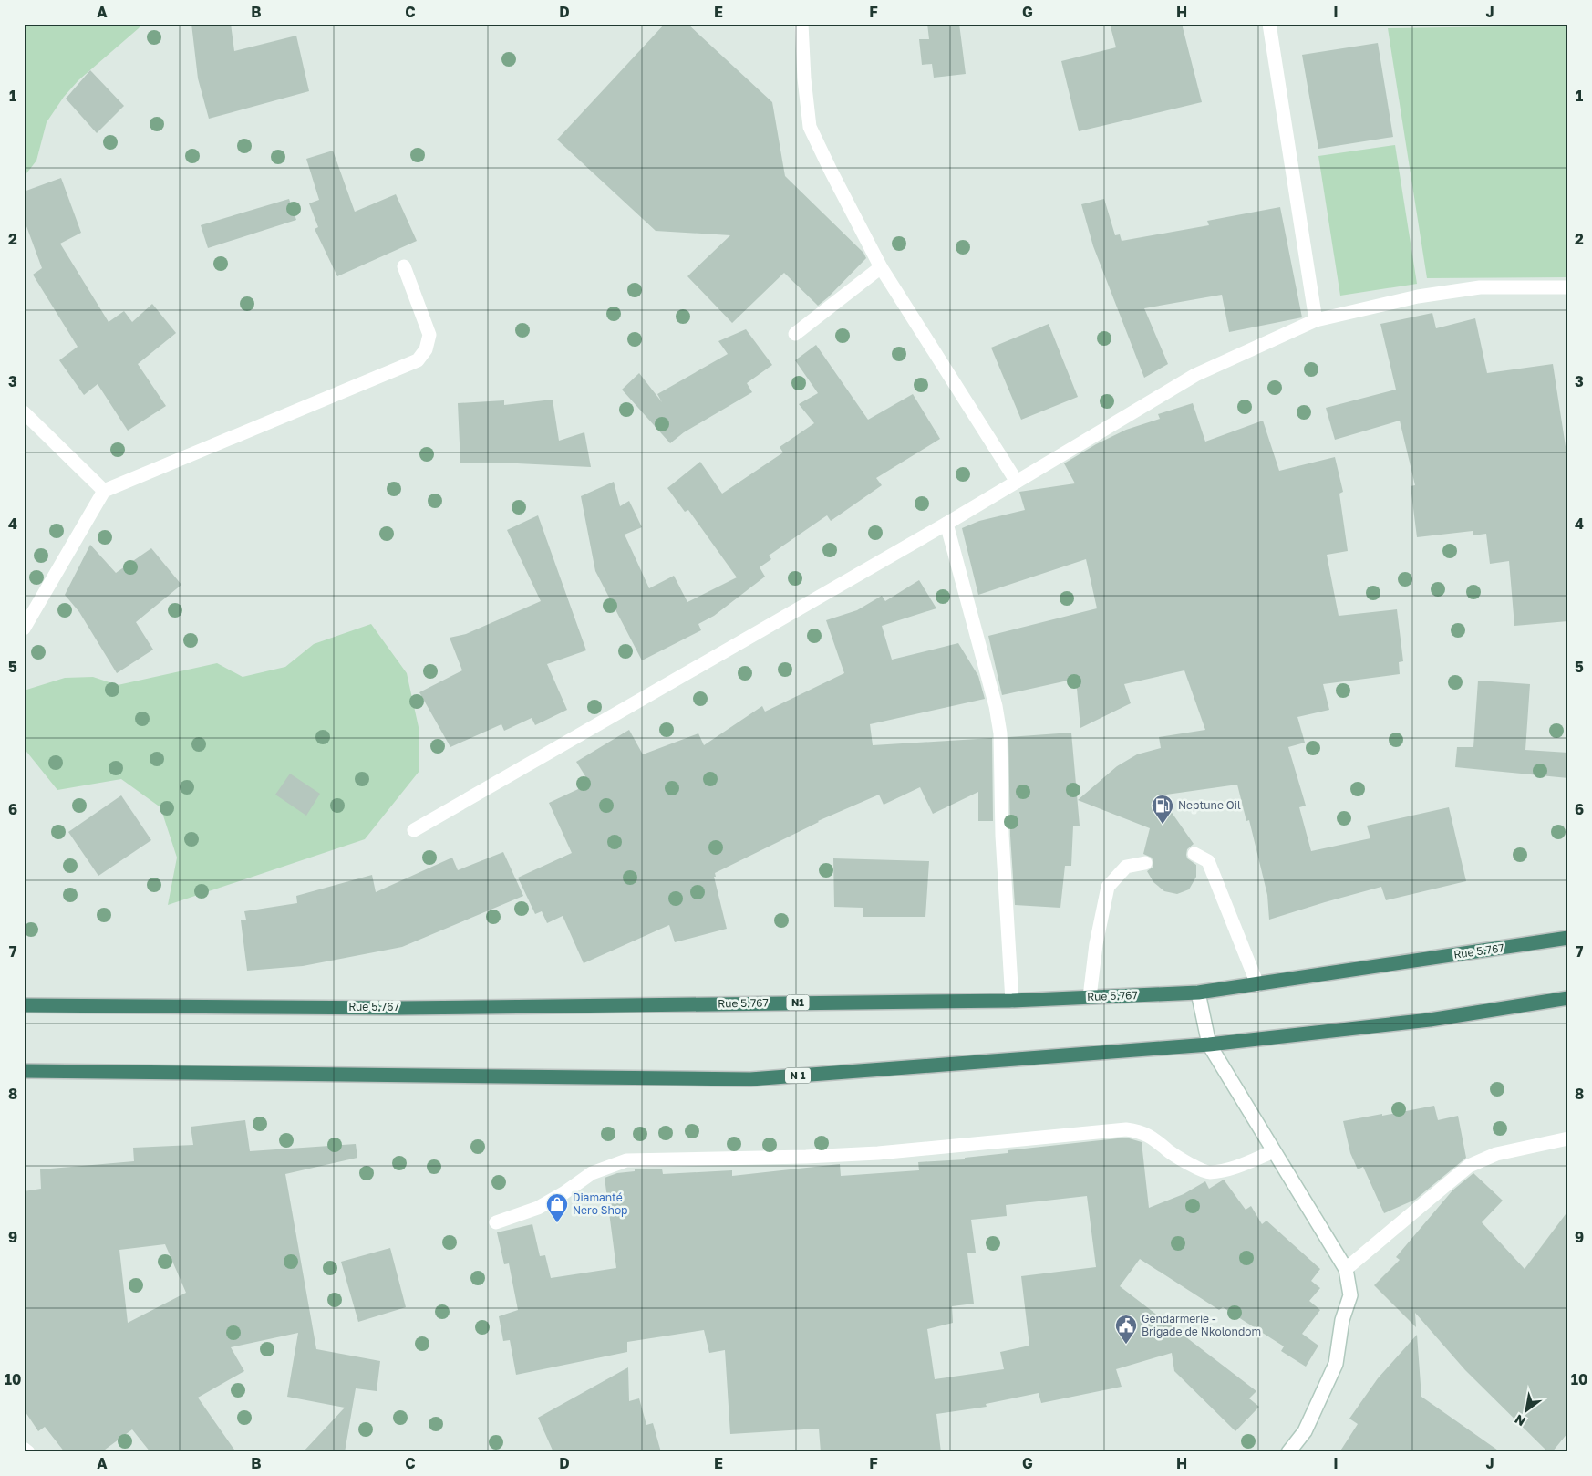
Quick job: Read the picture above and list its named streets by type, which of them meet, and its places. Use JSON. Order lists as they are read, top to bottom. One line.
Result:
{"streets":{"highway":["Rue 5.767","N1","N 1"]},"places":{"fuel station":["Neptune Oil"],"shop":["Diamanté Nero Shop"],"public building":["Gendarmerie - Brigade de Nkolondom"]},"north":"bottom left","grid":{"columns":["A","B","C","D","E","F","G","H","I","J"],"rows":["1","2","3","4","5","6","7","8","9","10"]}}
